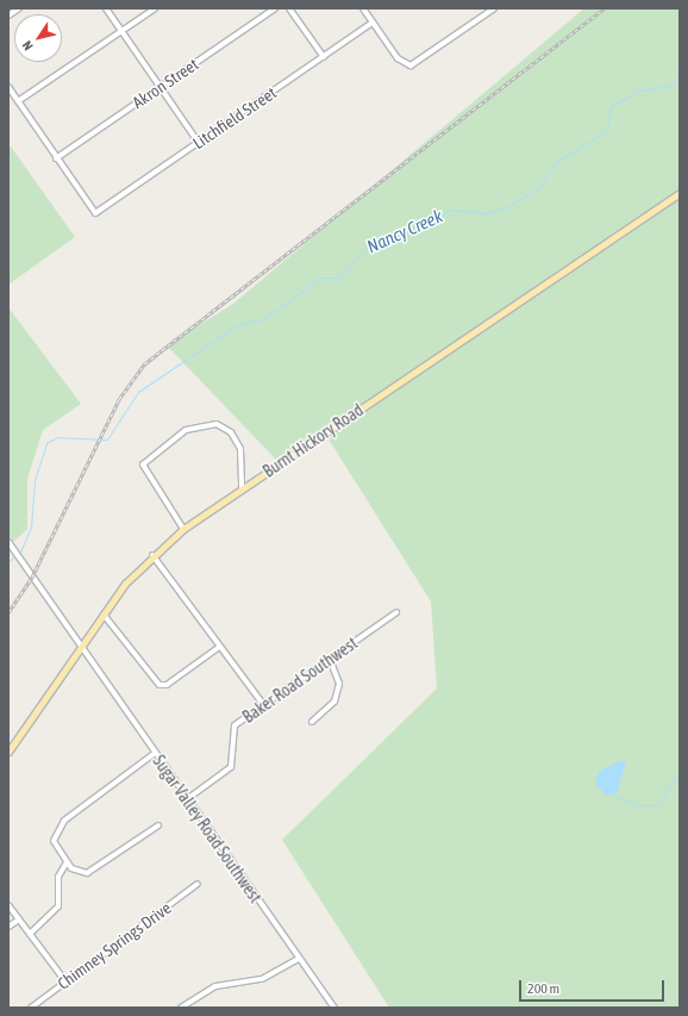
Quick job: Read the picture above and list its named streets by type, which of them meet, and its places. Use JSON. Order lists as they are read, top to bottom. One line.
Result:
{"streets":{"main road":["Burnt Hickory Road"],"street":["Akron Street","Litchfield Street","Baker Road Southwest","Sugar Valley Road Southwest","Chimney Springs Drive"]},"crossings":[["Akron Street","Litchfield Street"],["Burnt Hickory Road","Sugar Valley Road Southwest"],["Baker Road Southwest","Sugar Valley Road Southwest"]],"water":["Nancy Creek"],"scale_bar":"200 m","north":"bottom left"}
